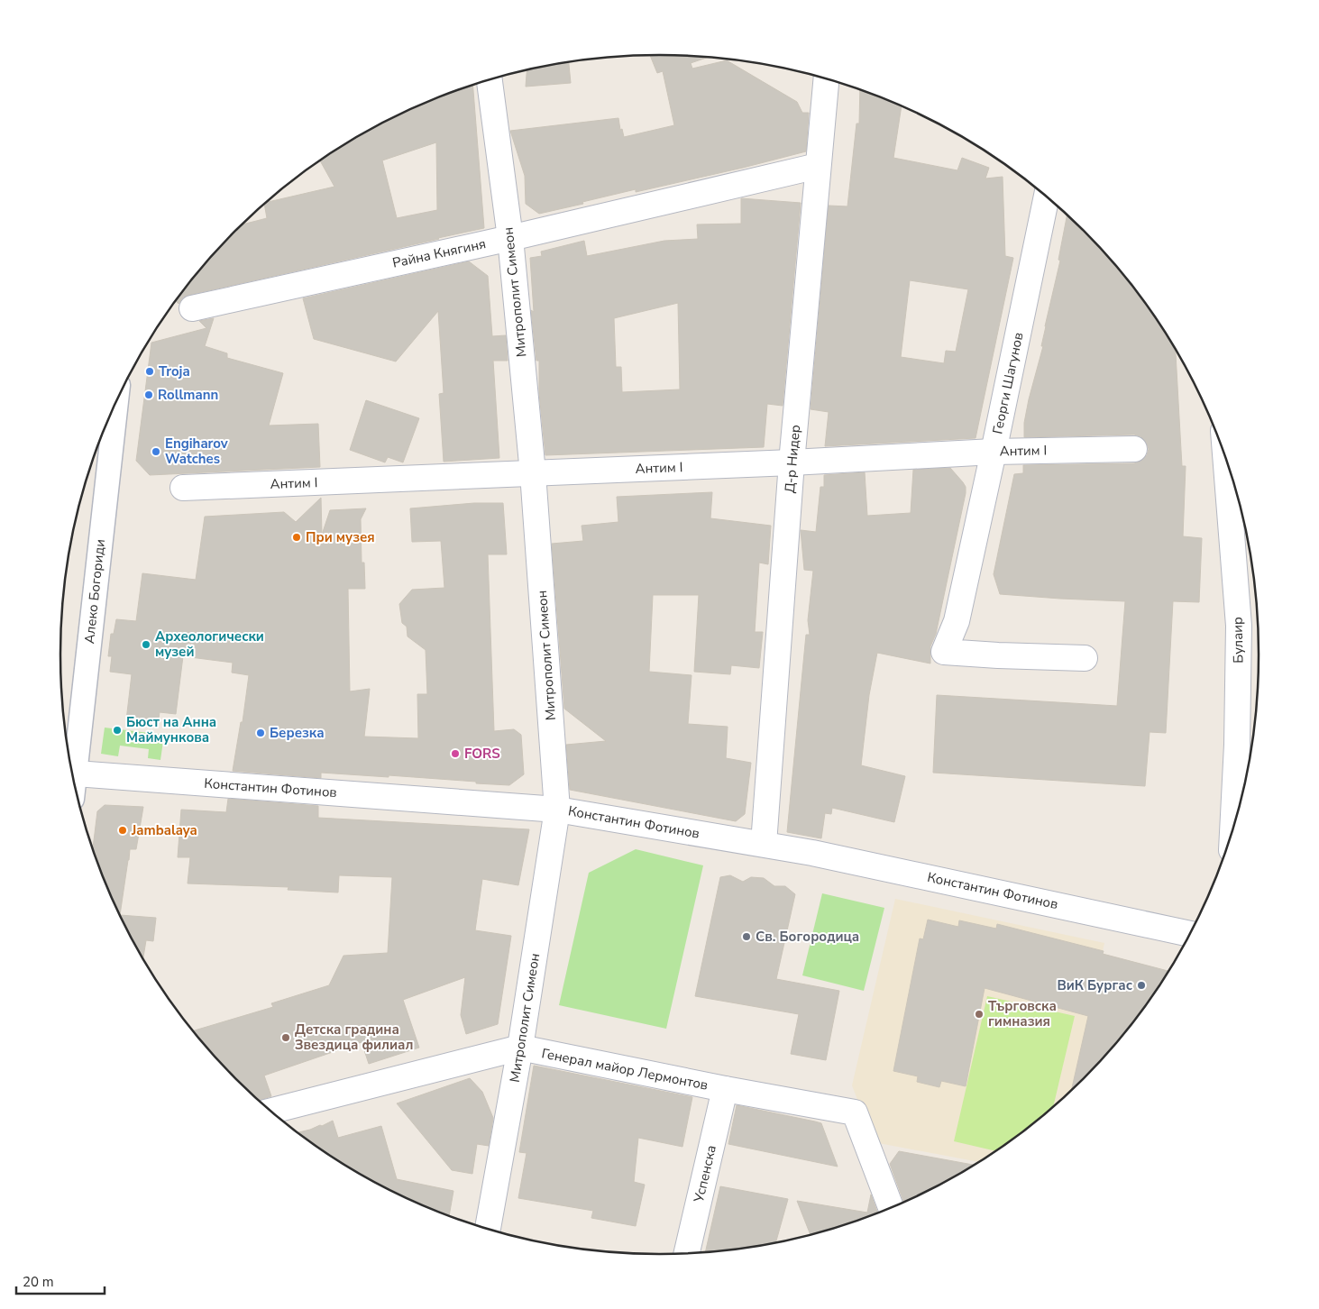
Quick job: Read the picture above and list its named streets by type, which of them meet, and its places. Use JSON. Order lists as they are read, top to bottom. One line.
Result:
{"streets":{"street":["Райна Княгиня","Митрополит Симеон","Георги Шагунов","Антим I","Д-р Нидер","Алеко Богориди","Булаир","Константин Фотинов","Генерал майор Лермонтов","Успенска"]},"crossings":[["Райна Княгиня","Митрополит Симеон"],["Райна Княгиня","Д-р Нидер"],["Митрополит Симеон","Антим I"],["Митрополит Симеон","Константин Фотинов"],["Митрополит Симеон","Генерал майор Лермонтов"],["Георги Шагунов","Антим I"],["Антим I","Д-р Нидер"],["Д-р Нидер","Константин Фотинов"],["Генерал майор Лермонтов","Успенска"]],"places":["Troja","Rollmann","Engiharov Watches","При музея","Археологически музей","Бюст на Анна Маймункова","Березка","FORS","Jambalaya","Св. Богородица","ВиК Бургас","Търговска гимназия","Детска градина Звездица филиал"],"scale_bar":"20 m"}
